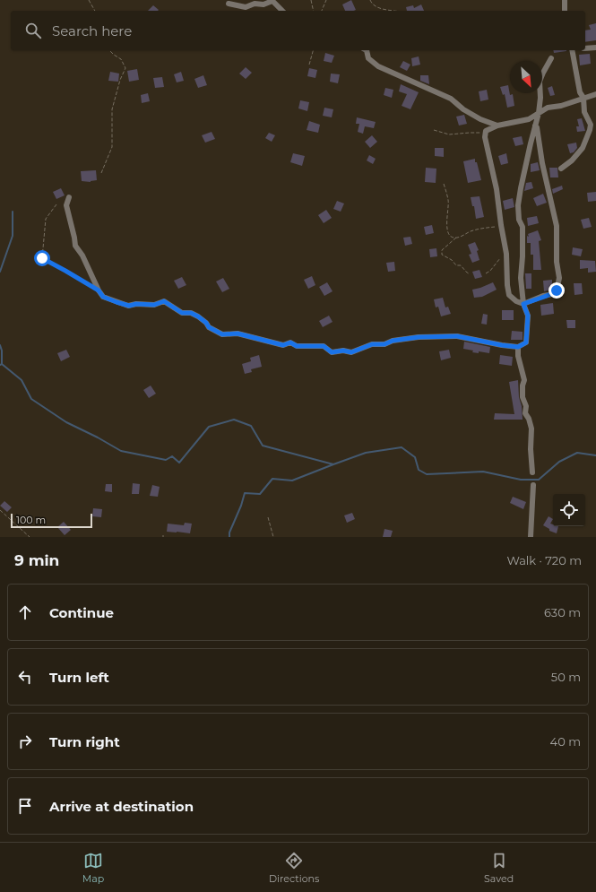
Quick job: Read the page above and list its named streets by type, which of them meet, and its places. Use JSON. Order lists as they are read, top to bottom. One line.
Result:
{"scale_bar":"100 m","north":"bottom right","page":{"search":"Search here","scale":"100 m","heading":["9 min","Walk · 720 m"],"list":[["Continue","630 m"],["Turn left","50 m"],["Turn right","40 m"],"Arrive at destination"],"nav":["Map","Directions","Saved"]}}
